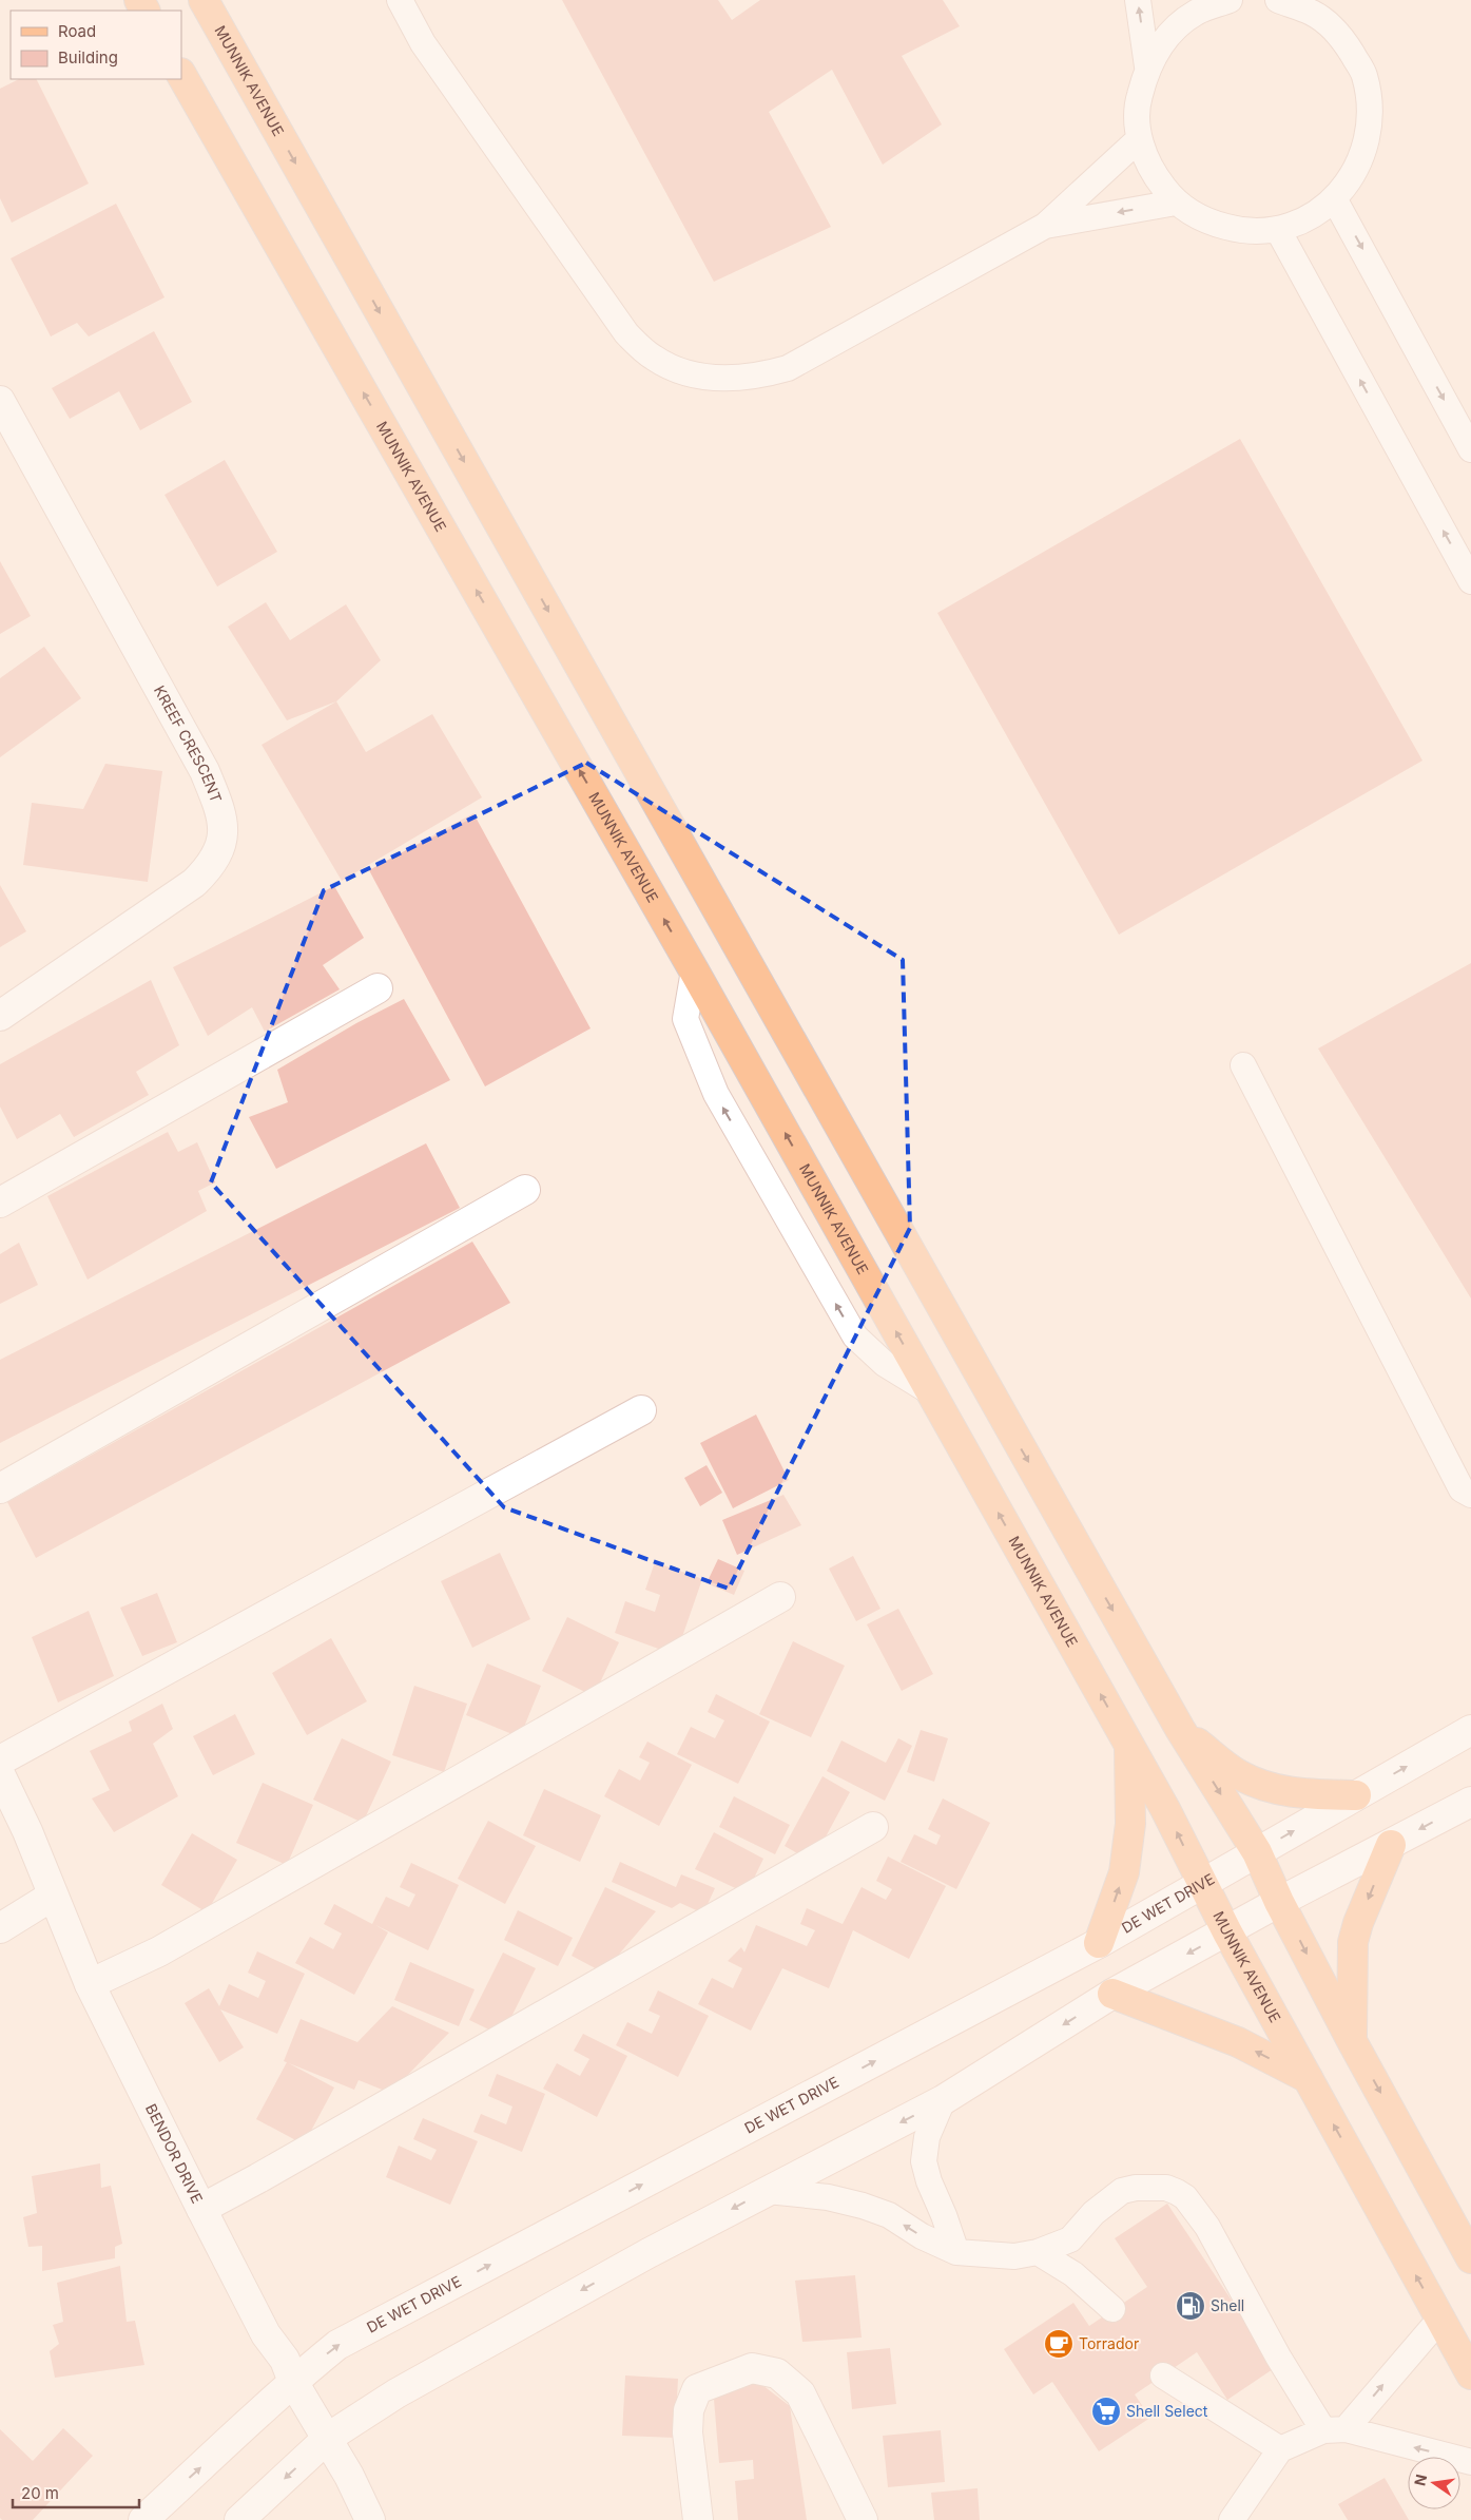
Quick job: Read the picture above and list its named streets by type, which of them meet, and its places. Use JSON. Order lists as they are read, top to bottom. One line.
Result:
{"streets":{"main road":["MUNNIK AVENUE"],"street":["KREEF CRESCENT","DE WET DRIVE","BENDOR DRIVE"]},"crossings":[["MUNNIK AVENUE","DE WET DRIVE"],["DE WET DRIVE","BENDOR DRIVE"]],"places":{"fuel station":["Shell"],"cafe":["Torrador"],"supermarket":["Shell Select"]},"legend":["Road","Building"],"scale_bar":"20 m","north":"left"}
